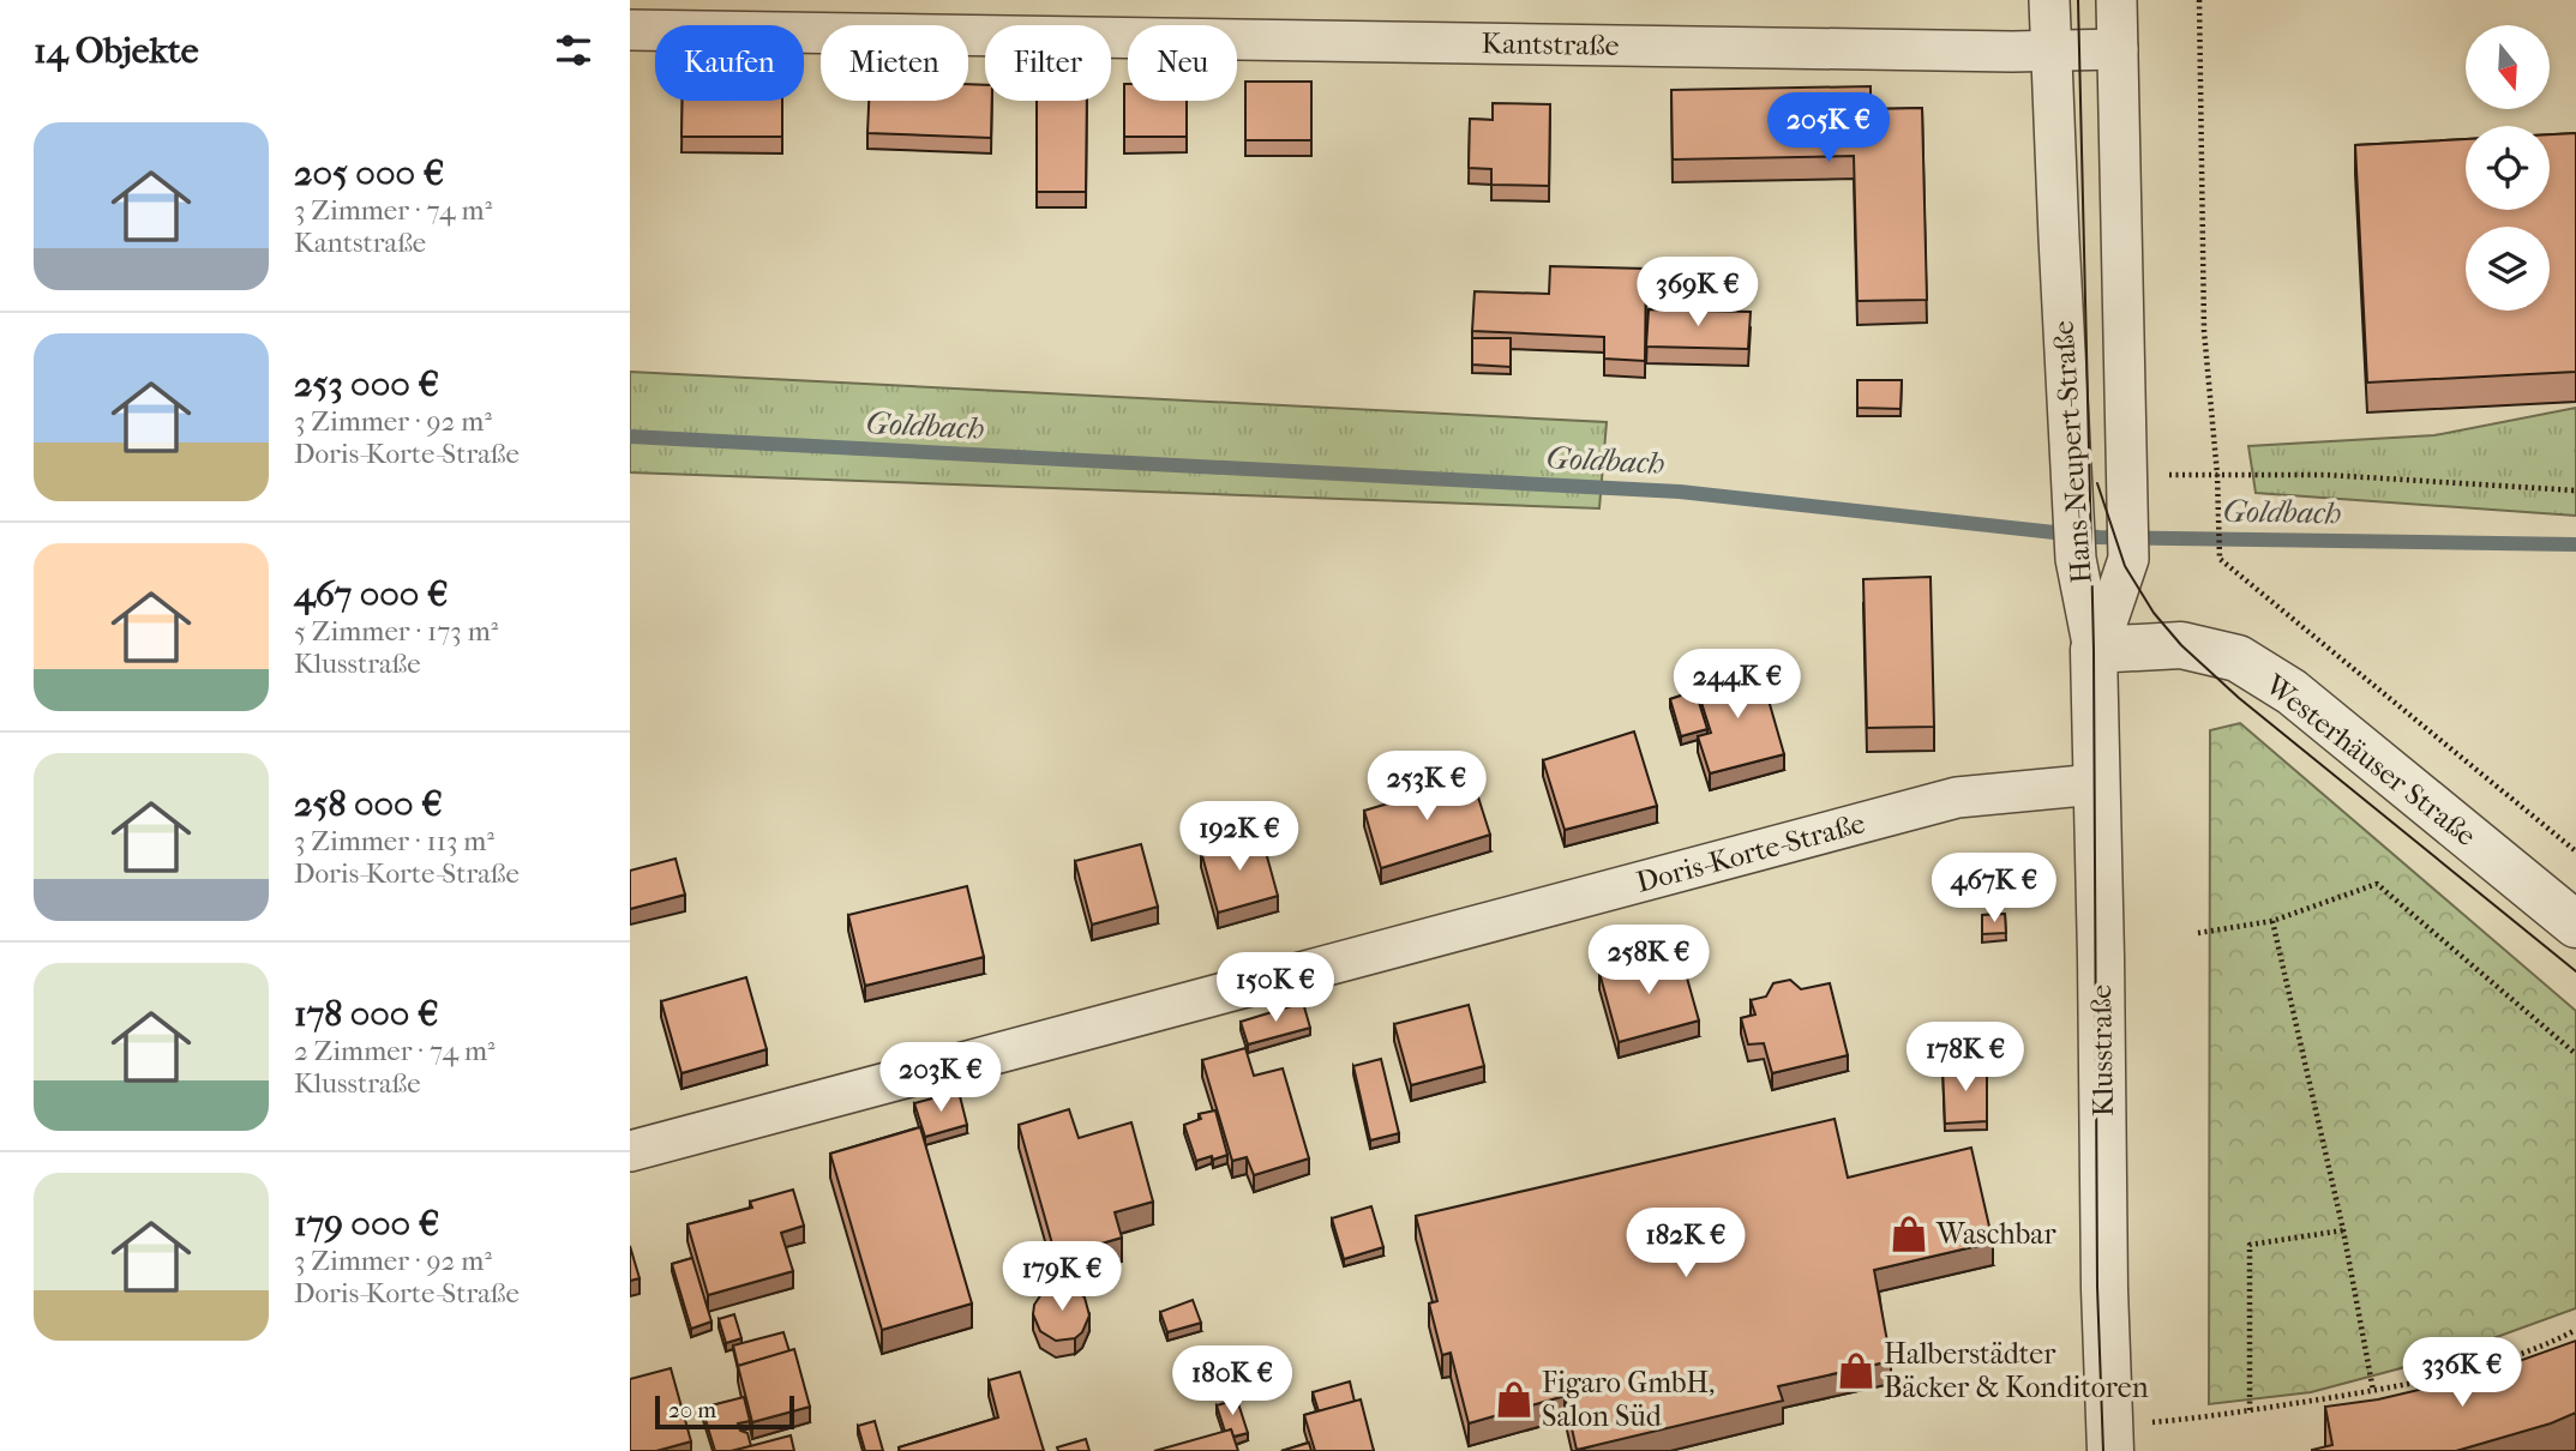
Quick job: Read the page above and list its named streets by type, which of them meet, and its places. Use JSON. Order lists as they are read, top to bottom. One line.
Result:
{"streets":{"street":["Kantstraße","Hans-Neupert-Straße","Westerhäuser Straße","Doris-Korte-Straße","Klusstraße"]},"crossings":[["Kantstraße","Hans-Neupert-Straße"],["Hans-Neupert-Straße","Westerhäuser Straße"],["Hans-Neupert-Straße","Klusstraße"],["Westerhäuser Straße","Klusstraße"],["Doris-Korte-Straße","Klusstraße"]],"water":["Goldbach"],"places":{"shop":["Waschbar","Halberstädter Bäcker & Konditoren","Figaro GmbH, Salon Süd"]},"scale_bar":"20 m","north":"bottom","page":{"heading":"14 Objekte","chip":["Kaufen","Mieten","Filter","Neu"],"price":["205K €","369K €","244K €","253K €","192K €","467K €","258K €","150K €","178K €","203K €","182K €","179K €","336K €","180K €"],"list":[{"name":"205 000 €","note":"3 Zimmer · 74 m² · Kantstraße"},{"name":"253 000 €","note":"3 Zimmer · 92 m² · Doris-Korte-Straße"},{"name":"467 000 €","note":"5 Zimmer · 173 m² · Klusstraße"},{"name":"258 000 €","note":"3 Zimmer · 113 m² · Doris-Korte-Straße"},{"name":"178 000 €","note":"2 Zimmer · 74 m² · Klusstraße"},{"name":"179 000 €","note":"3 Zimmer · 92 m² · Doris-Korte-Straße"}],"scale":"20 m"}}
